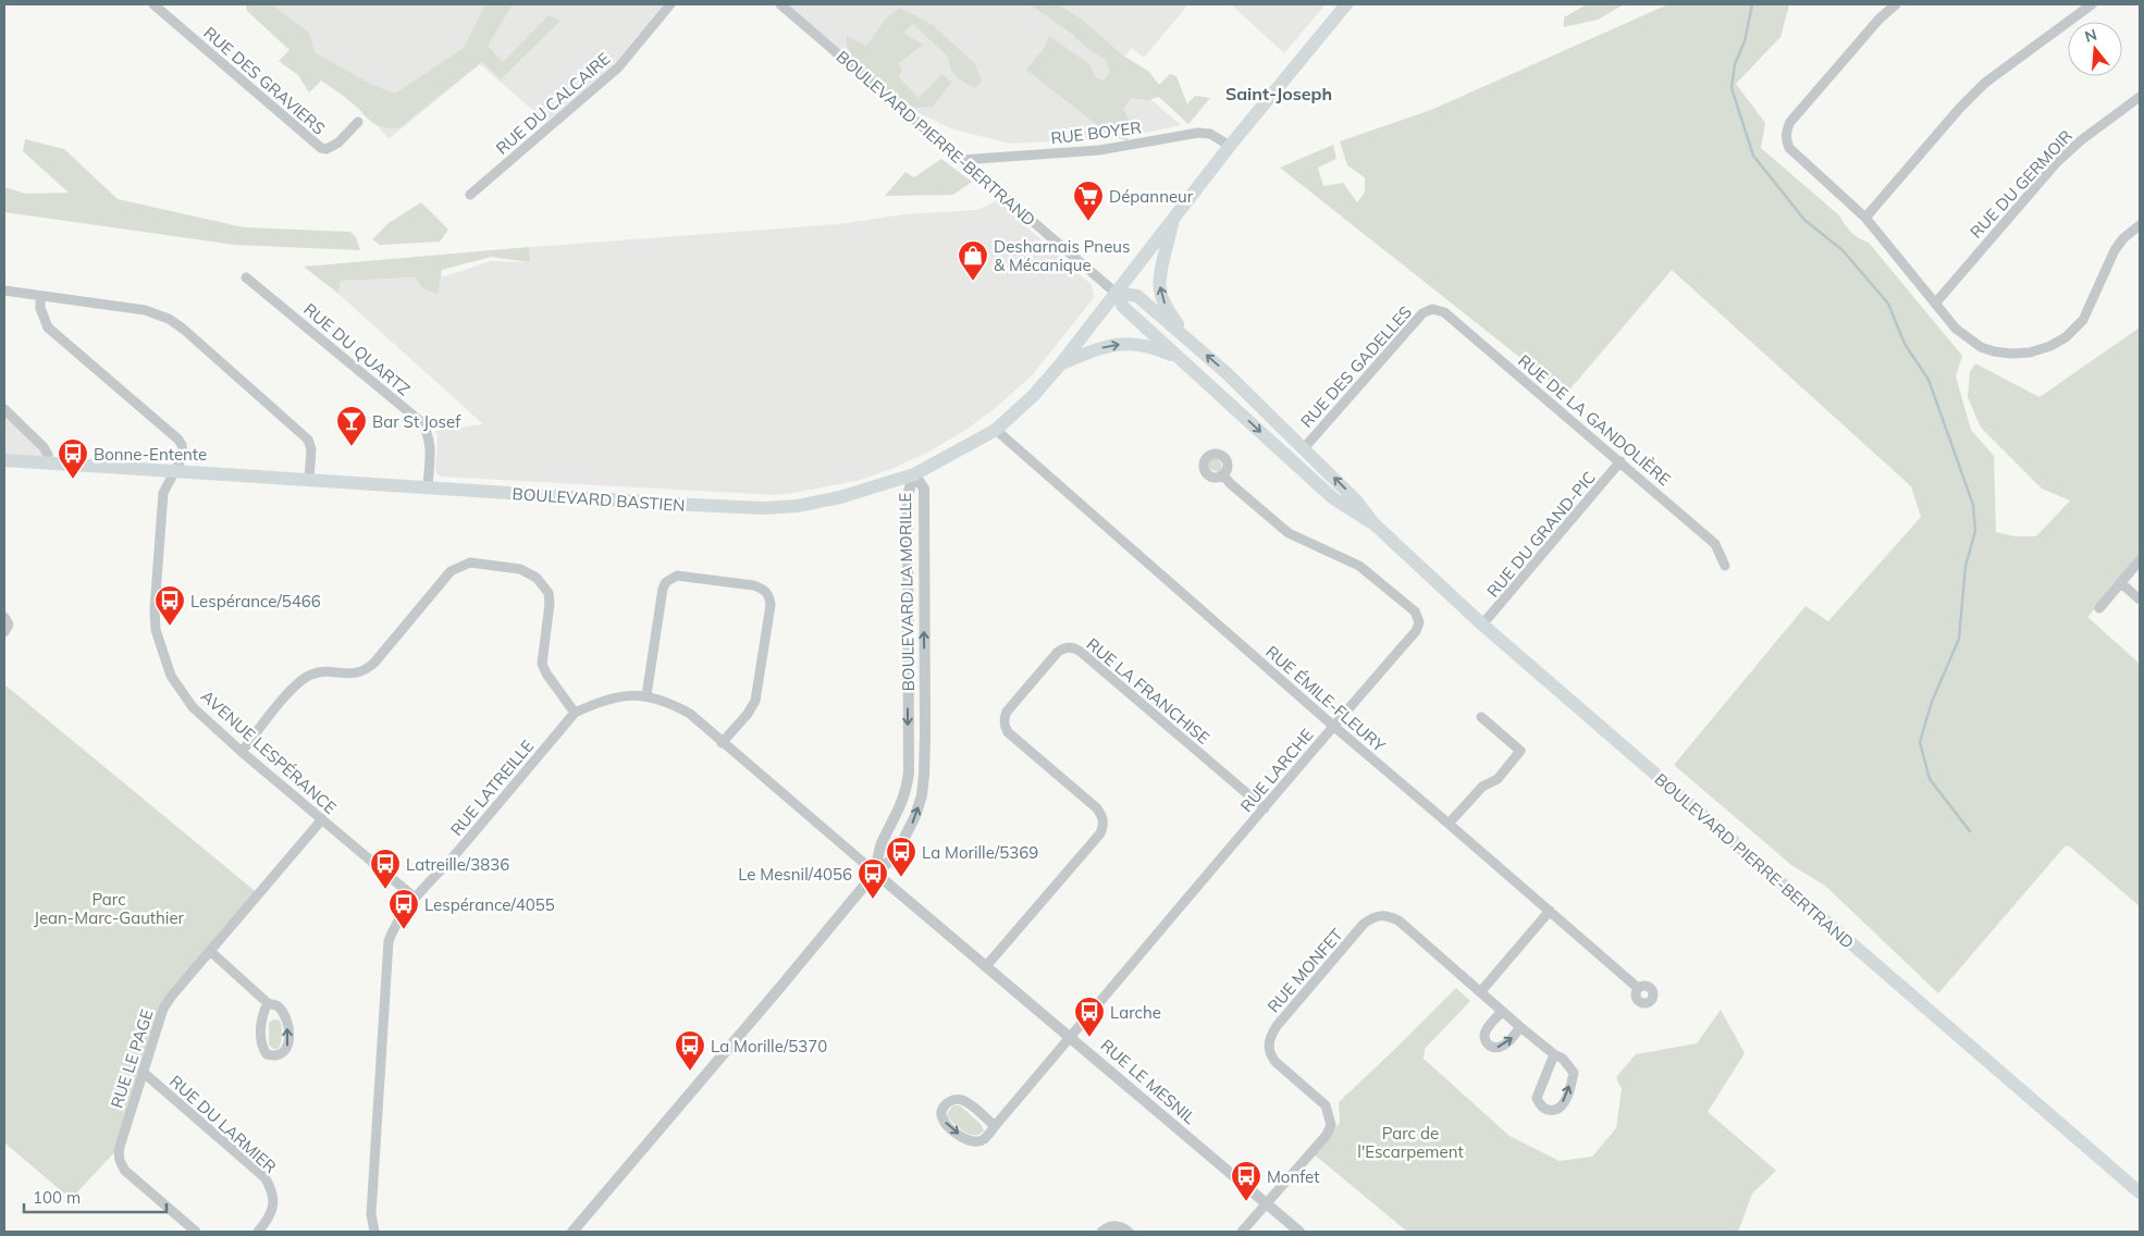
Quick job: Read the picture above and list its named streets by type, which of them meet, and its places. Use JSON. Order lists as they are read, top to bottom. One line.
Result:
{"streets":{"main road":["BOULEVARD PIERRE-BERTRAND","BOULEVARD BASTIEN"],"street":["RUE DES GRAVIERS","RUE DU CALCAIRE","RUE BOYER","RUE DU GERMOIR","RUE DU QUARTZ","RUE DES GADELLES","RUE DE LA GANDOLIÈRE","RUE DU GRAND-PIC","BOULEVARD LA MORILLE","RUE LA FRANCHISE","RUE ÉMILE-FLEURY","AVENUE LESPÉRANCE","RUE LARCHE","RUE LATREILLE","RUE MONFET","RUE LE PAGE","RUE LE MESNIL","RUE DU LARMIER"]},"crossings":[["RUE BOYER","BOULEVARD PIERRE-BERTRAND"],["RUE BOYER","BOULEVARD BASTIEN"],["BOULEVARD PIERRE-BERTRAND","RUE DES GADELLES"],["BOULEVARD PIERRE-BERTRAND","BOULEVARD BASTIEN"],["BOULEVARD PIERRE-BERTRAND","RUE DU GRAND-PIC"],["RUE DU QUARTZ","BOULEVARD BASTIEN"],["RUE DES GADELLES","RUE DE LA GANDOLIÈRE"],["RUE DE LA GANDOLIÈRE","RUE DU GRAND-PIC"],["BOULEVARD BASTIEN","BOULEVARD LA MORILLE"],["BOULEVARD BASTIEN","RUE ÉMILE-FLEURY"],["BOULEVARD BASTIEN","AVENUE LESPÉRANCE"],["BOULEVARD LA MORILLE","RUE LATREILLE"],["BOULEVARD LA MORILLE","RUE LE MESNIL"],["RUE LA FRANCHISE","RUE LARCHE"],["RUE LA FRANCHISE","RUE LE MESNIL"],["RUE ÉMILE-FLEURY","RUE LARCHE"],["AVENUE LESPÉRANCE","RUE LATREILLE"],["AVENUE LESPÉRANCE","RUE LE PAGE"],["RUE LARCHE","RUE LE MESNIL"],["RUE LATREILLE","RUE LE MESNIL"],["RUE MONFET","RUE LE MESNIL"],["RUE LE PAGE","RUE DU LARMIER"]],"districts":["Saint-Joseph"],"parks":["Parc Jean-Marc-Gauthier","Parc de l'Escarpement"],"places":{"supermarket":["Dépanneur"],"shop":["Desharnais Pneus & Mécanique"],"bar":["Bar St Josef"],"bus stop":["Bonne-Entente","Lespérance/5466","La Morille/5369","Latreille/3836","Le Mesnil/4056","Lespérance/4055","Larche","La Morille/5370","Monfet"]},"scale_bar":"100 m","north":"top"}
